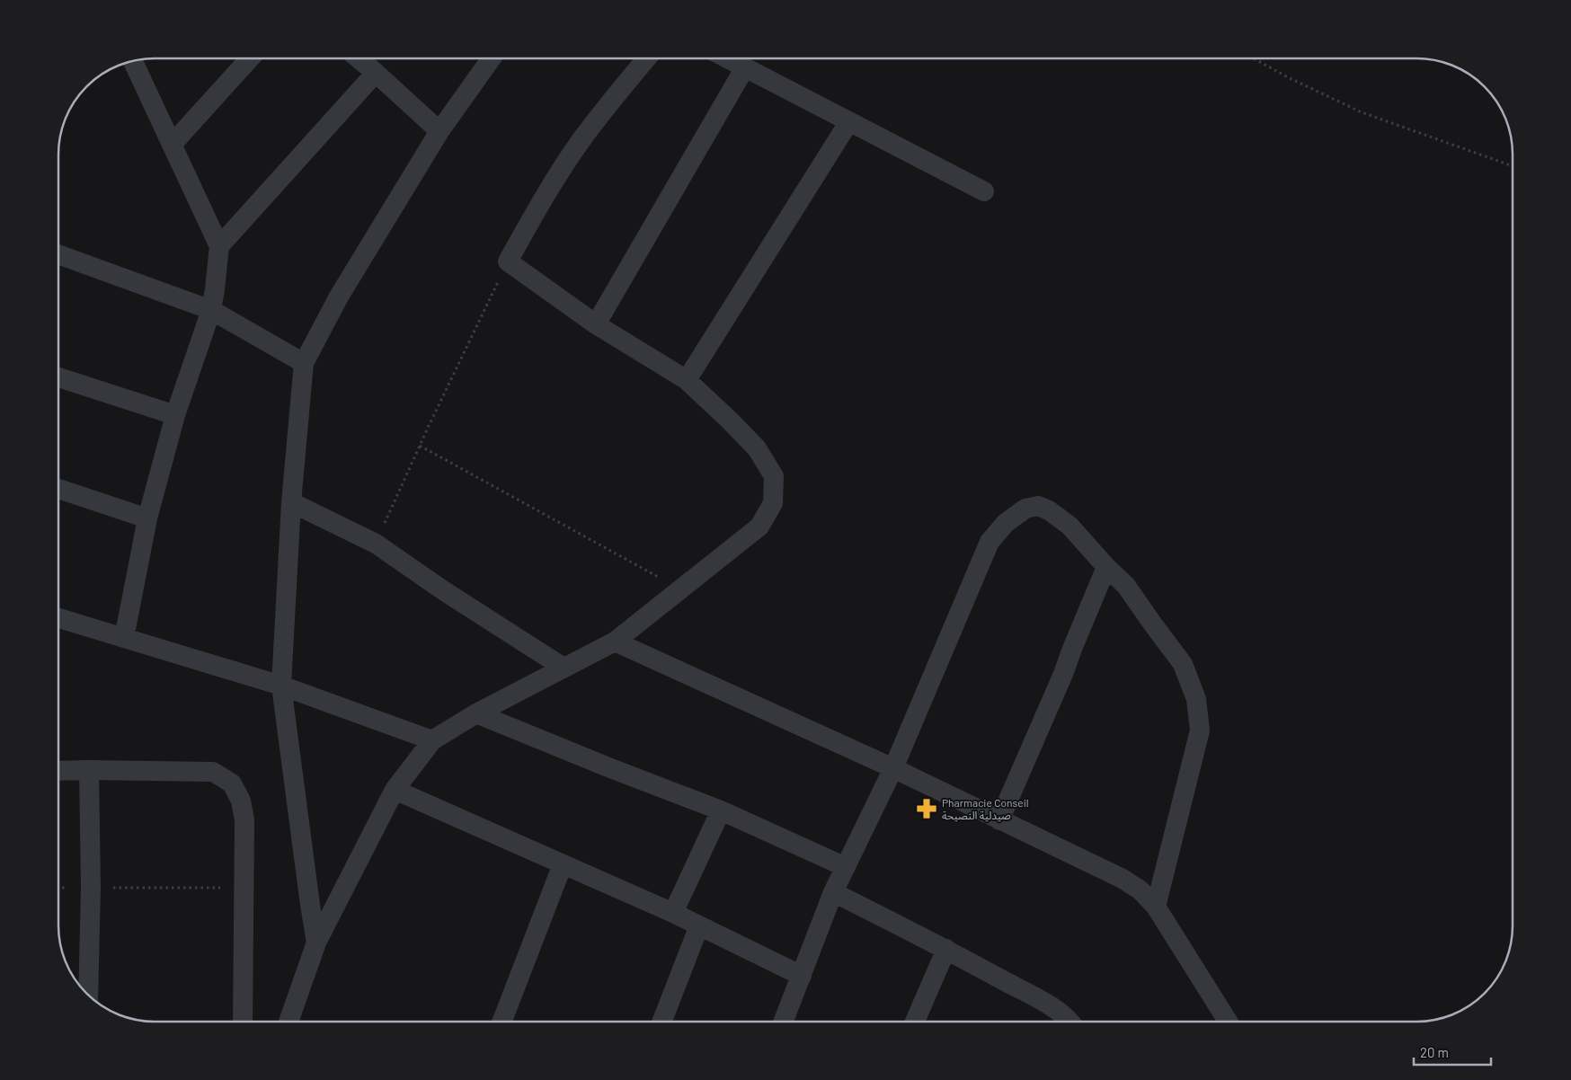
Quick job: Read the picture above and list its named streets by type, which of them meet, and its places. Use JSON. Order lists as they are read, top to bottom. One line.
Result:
{"places":{"pharmacy":["Pharmacie Conseil صيدلية النصيحة"]},"scale_bar":"20 m"}
